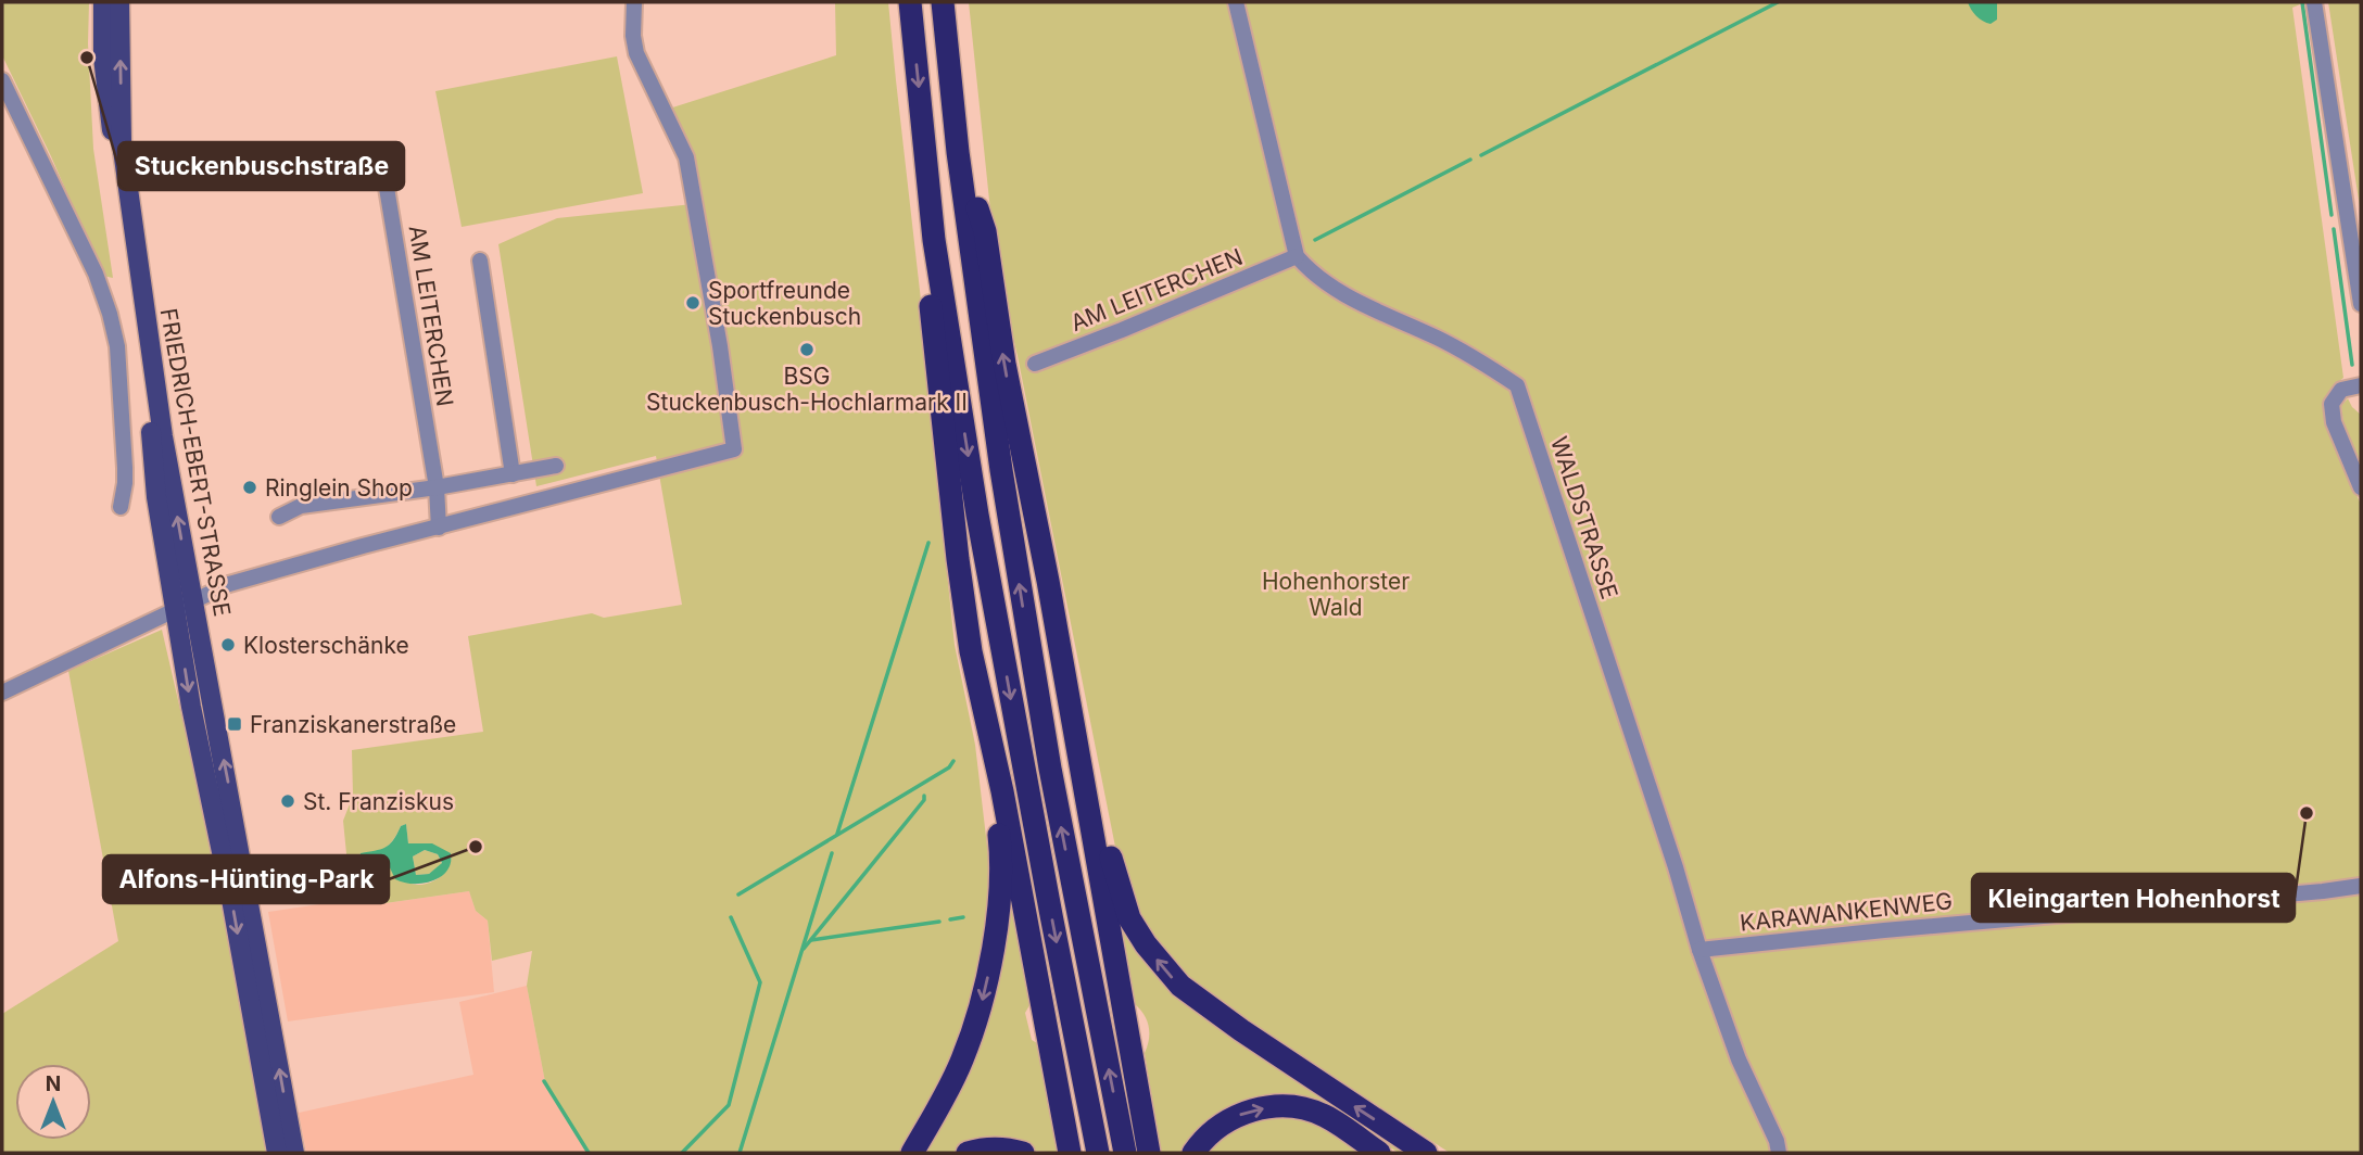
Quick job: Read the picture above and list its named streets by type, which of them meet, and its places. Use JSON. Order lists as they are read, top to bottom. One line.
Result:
{"streets":{"main road":["FRIEDRICH-EBERT-STRASSE"],"street":["AM LEITERCHEN","WALDSTRASSE","KARAWANKENWEG"]},"crossings":[["AM LEITERCHEN","WALDSTRASSE"],["WALDSTRASSE","KARAWANKENWEG"]],"parks":["Hohenhorster Wald"],"places":{"other":["Stuckenbuschstraße","Sportfreunde Stuckenbusch","BSG Stuckenbusch-Hochlarmark II","Ringlein Shop","Klosterschänke","St. Franziskus","Kleingarten Hohenhorst","Alfons-Hünting-Park"],"transit":["Franziskanerstraße"]},"north":"top"}
